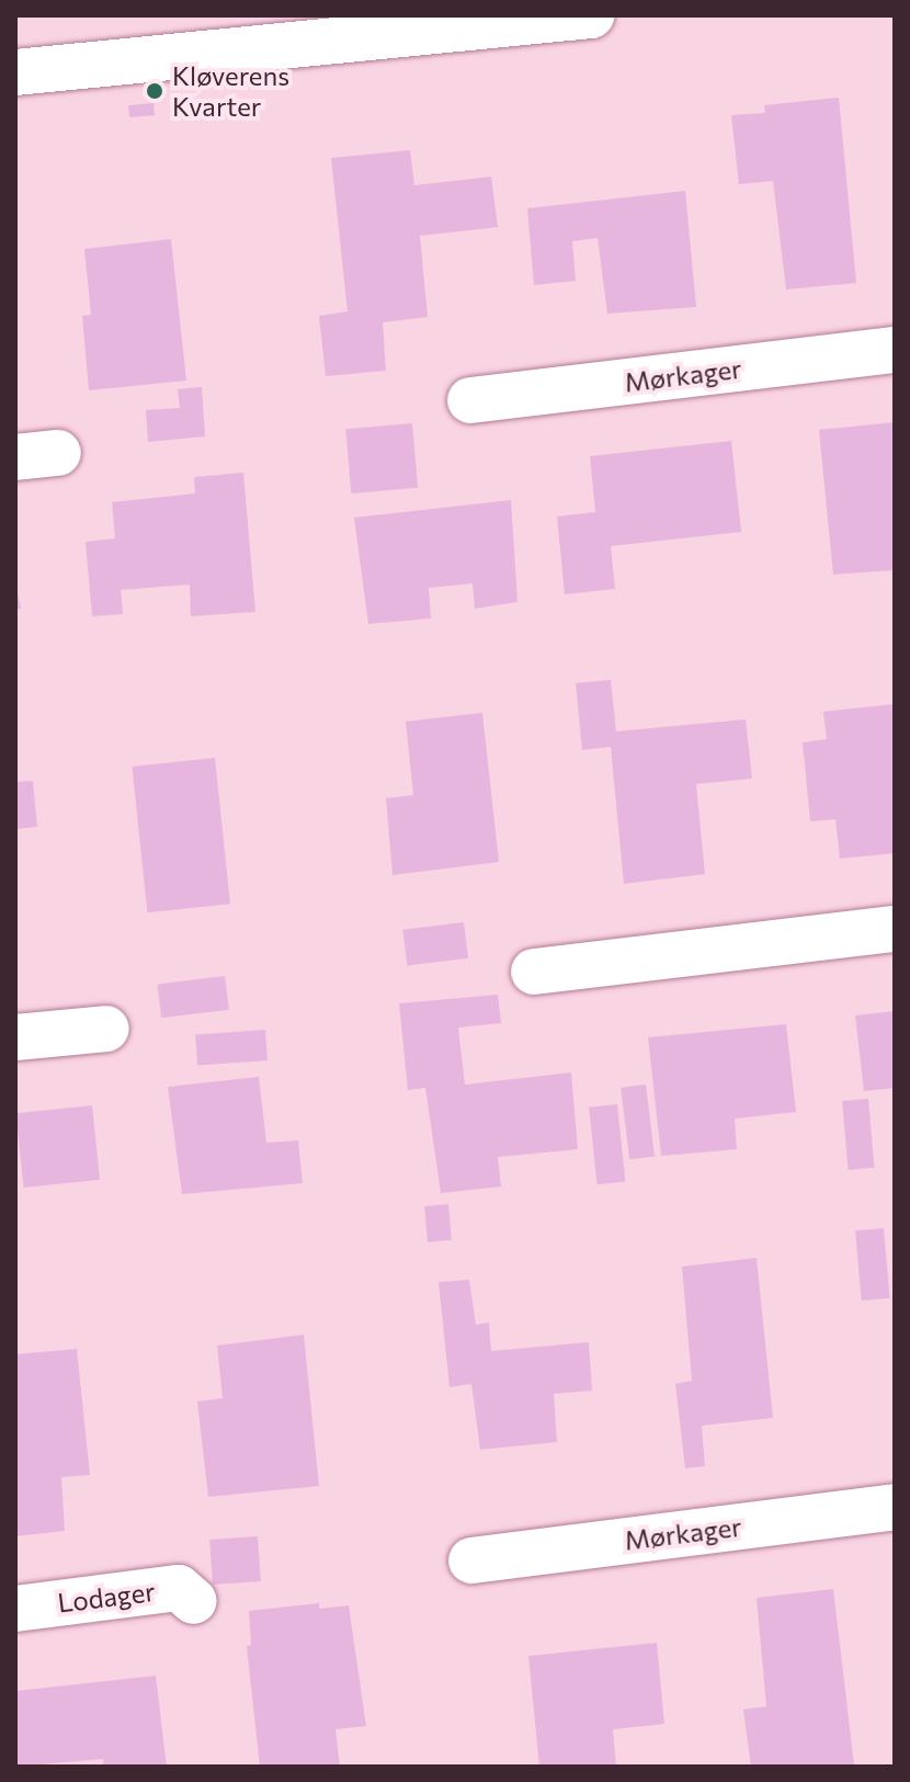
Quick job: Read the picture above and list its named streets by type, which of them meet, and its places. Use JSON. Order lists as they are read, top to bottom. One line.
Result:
{"streets":{"street":["Mørkager","Lodager"]},"places":["Kløverens Kvarter"]}
